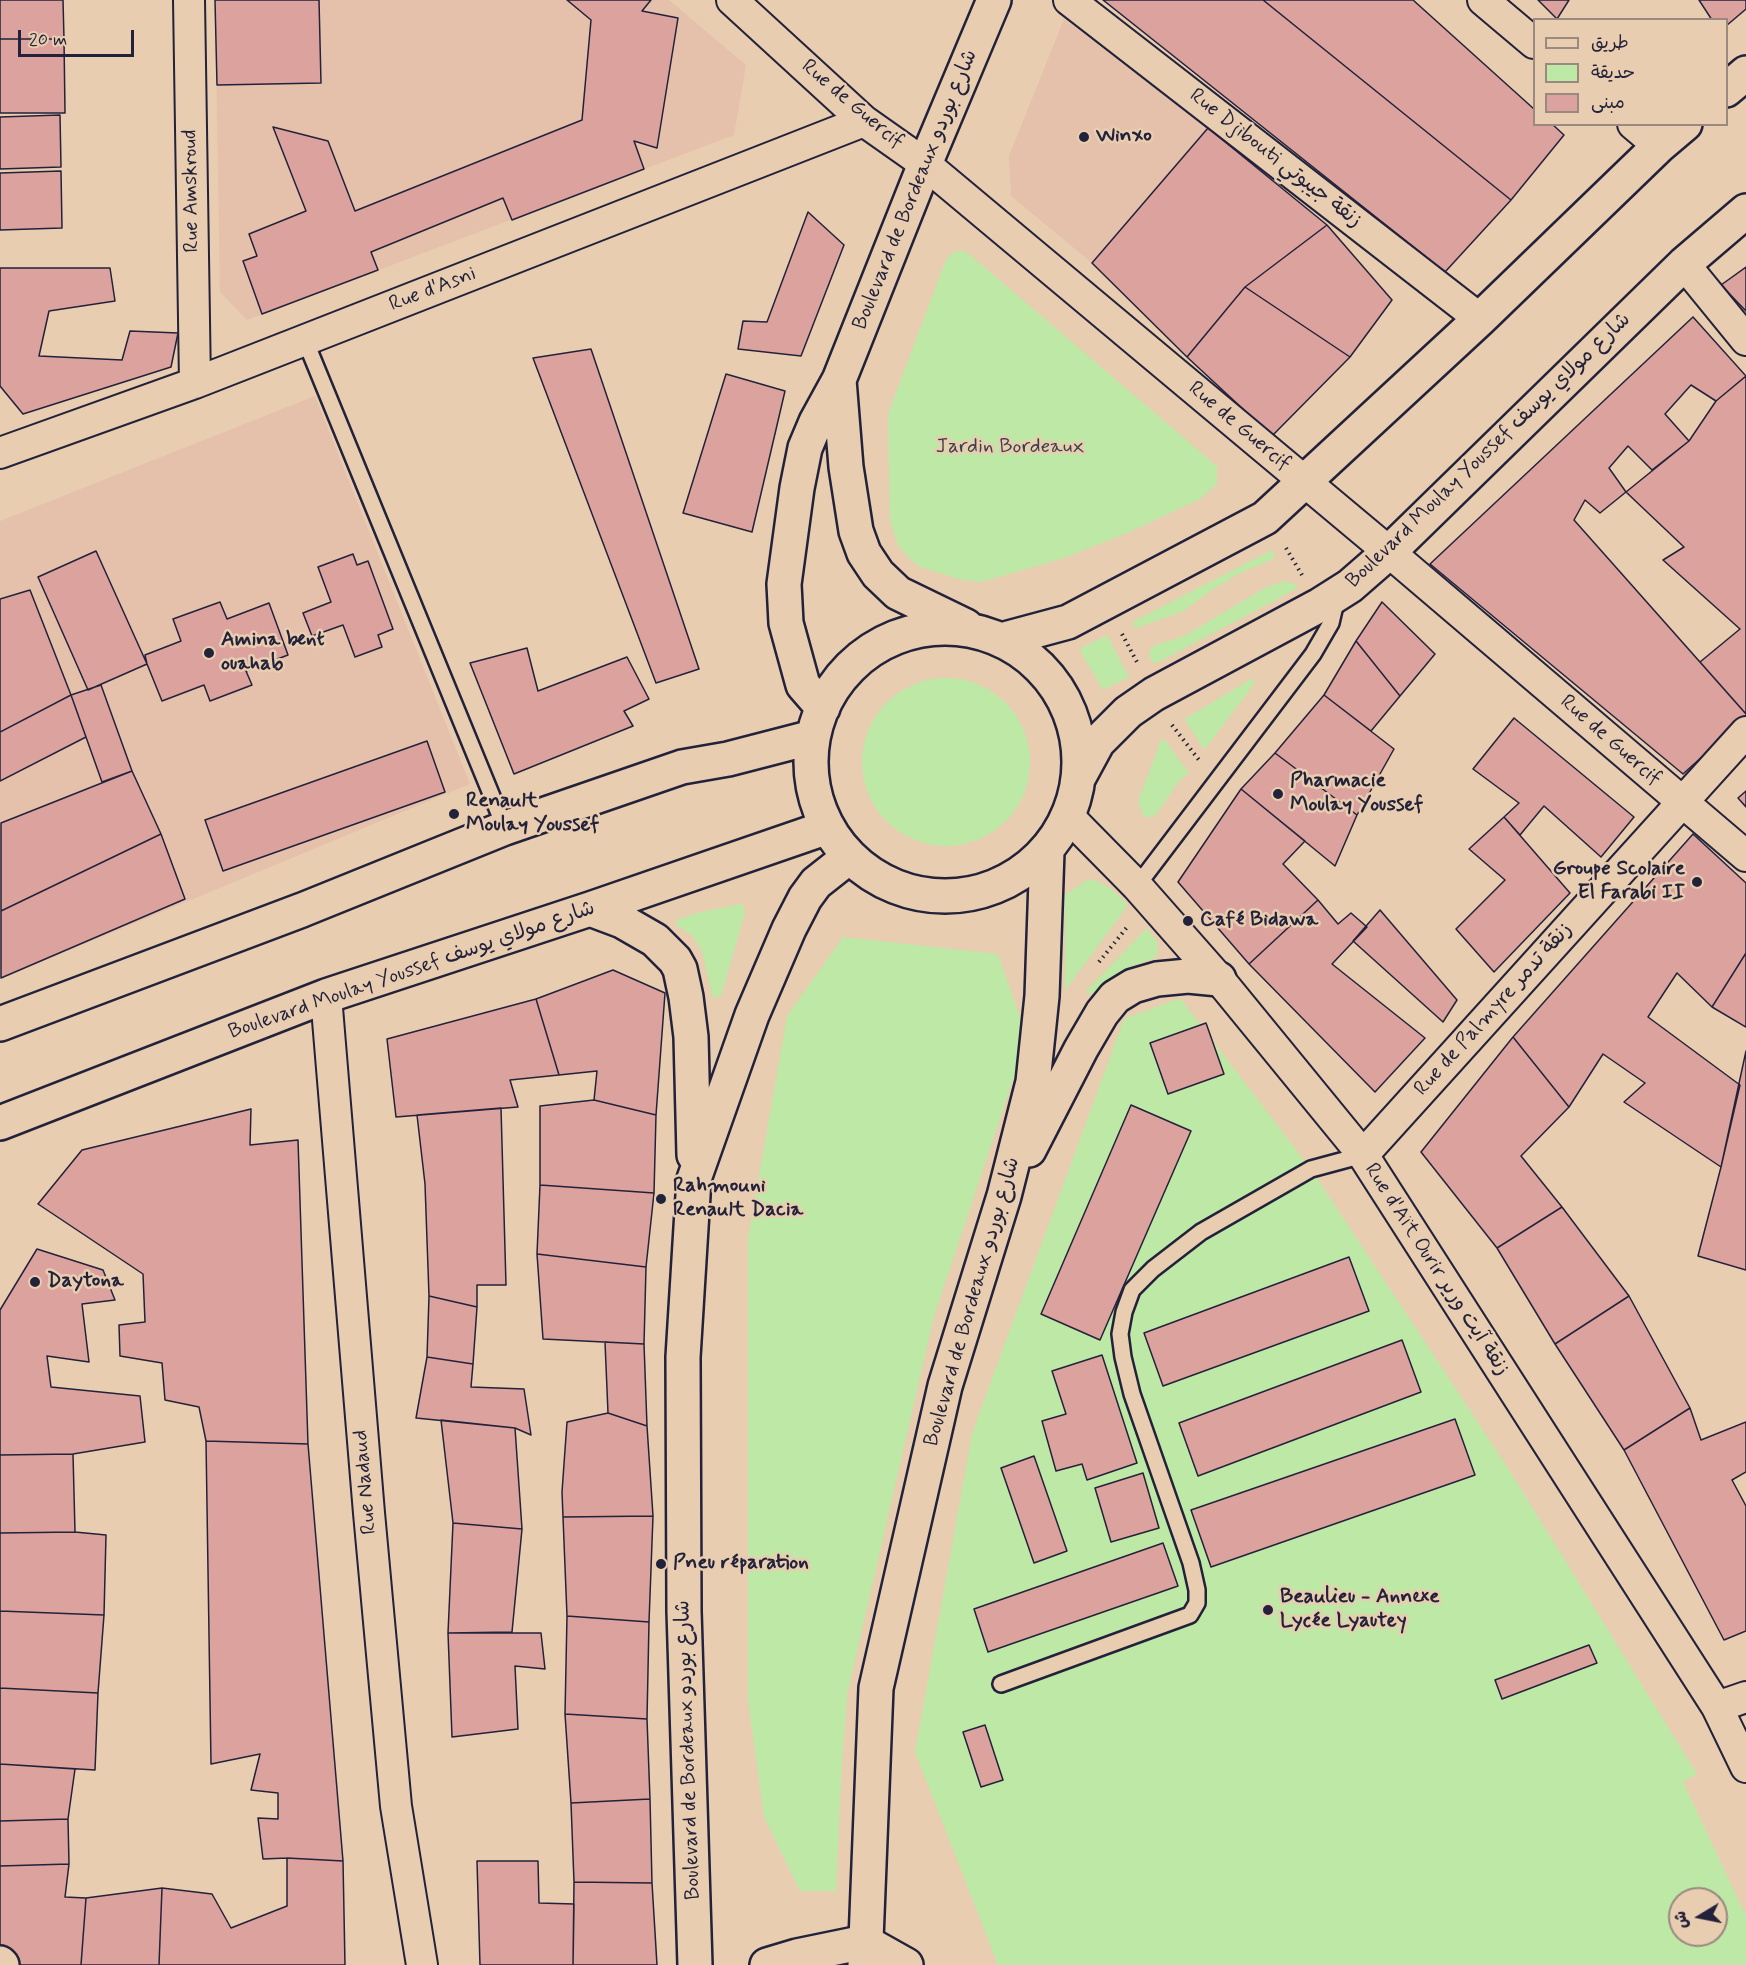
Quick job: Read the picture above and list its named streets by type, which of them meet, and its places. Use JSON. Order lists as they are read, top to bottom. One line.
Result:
{"streets":{"main road":["Boulevard de Bordeaux شارع بوردو","Boulevard Moulay Youssef شارع مولاي يوسف"],"street":["Rue de Guercif","Rue Djibouti زنقة جيبوتي","Rue Amskroud","Rue d'Asni","Rue de Palmyre زنقة تدمر","Rue d'Aït Ourir زنقة آيت ورير","Rue Nadaud"]},"crossings":[["Rue de Guercif","Boulevard de Bordeaux شارع بوردو"],["Rue de Guercif","Rue d'Asni"],["Rue de Guercif","Boulevard Moulay Youssef شارع مولاي يوسف"],["Rue de Guercif","Rue de Palmyre زنقة تدمر"],["Boulevard de Bordeaux شارع بوردو","Boulevard Moulay Youssef شارع مولاي يوسف"],["Rue Amskroud","Rue d'Asni"],["Boulevard Moulay Youssef شارع مولاي يوسف","Rue Nadaud"],["Rue de Palmyre زنقة تدمر","Rue d'Aït Ourir زنقة آيت ورير"]],"parks":["Jardin Bordeaux"],"places":["Winxo","Amina bent ouahab","Pharmacie Moulay Youssef","Renault Moulay Youssef","Groupe Scolaire El Farabi II","Café Bidawa","Rahmouni Renault Dacia","Daytona","Pneu réparation","Beaulieu - Annexe Lycée Lyautey"],"legend":["طريق","حديقة","مبنى"],"scale_bar":"20 m","north":"left"}
